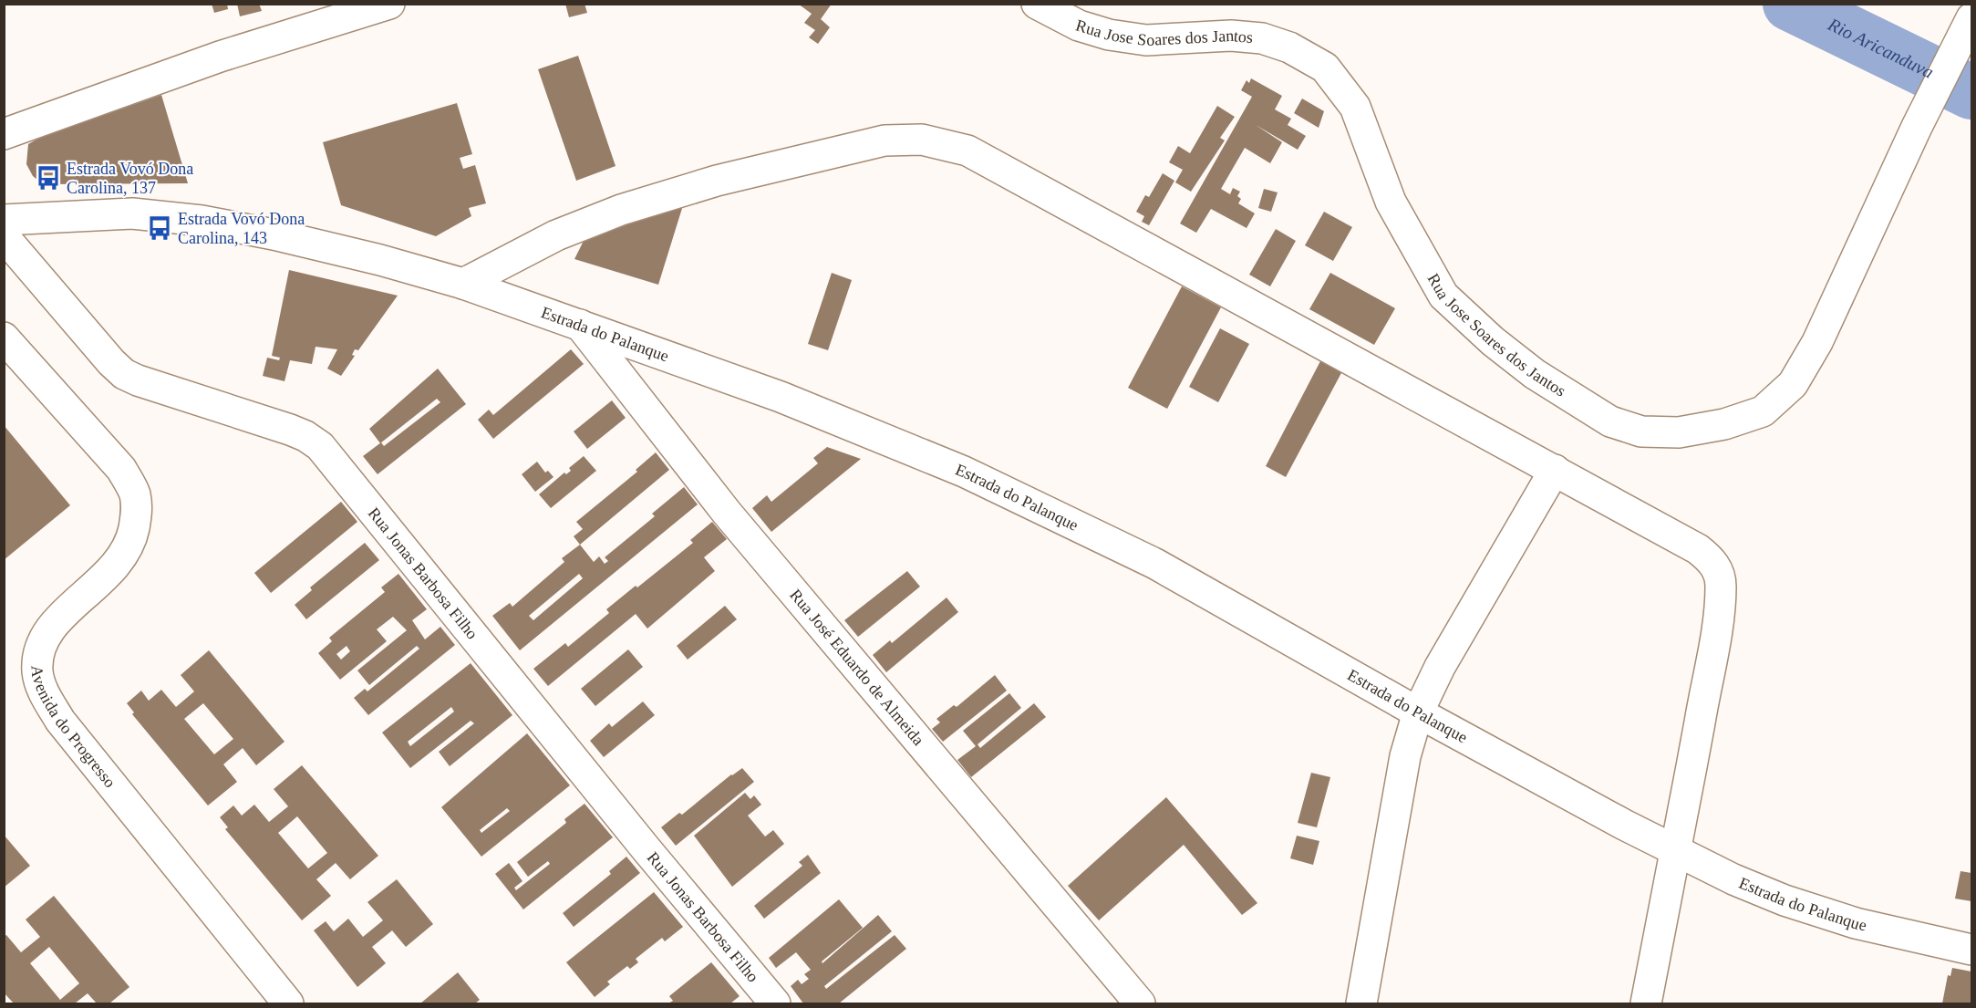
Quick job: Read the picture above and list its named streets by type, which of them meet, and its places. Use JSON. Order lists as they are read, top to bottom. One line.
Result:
{"streets":{"street":["Rua Jose Soares dos Jantos","Estrada do Palanque","Rua Jonas Barbosa Filho","Rua José Eduardo de Almeida","Avenida do Progresso"]},"crossings":[["Estrada do Palanque","Rua José Eduardo de Almeida"]],"water":["Rio Aricanduva"],"places":{"bus stop":["Estrada Vovó Dona Carolina, 137","Estrada Vovó Dona Carolina, 143"]}}
